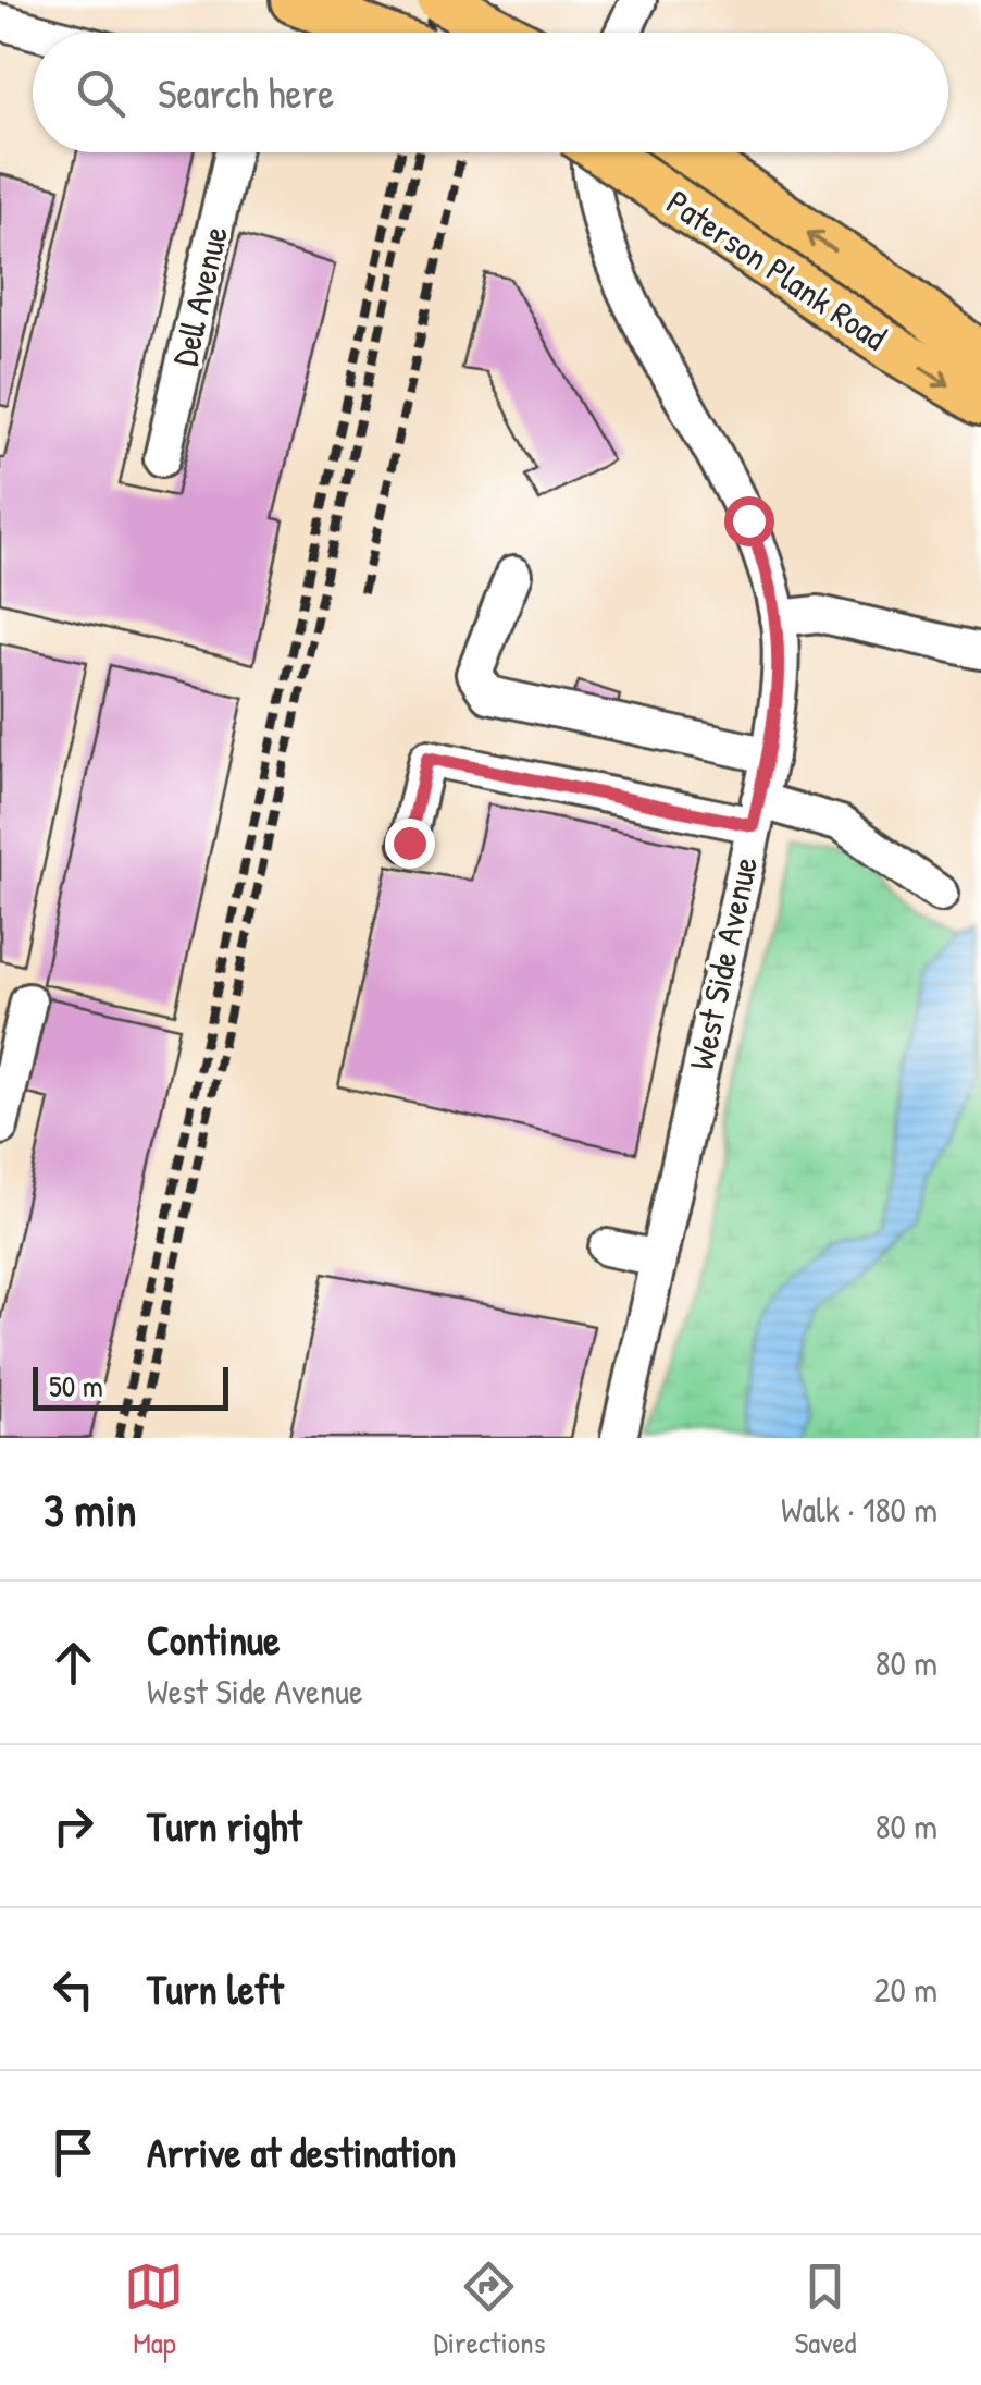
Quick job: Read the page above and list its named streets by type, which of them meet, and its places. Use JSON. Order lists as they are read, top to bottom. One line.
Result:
{"streets":{"main road":["Paterson Plank Road"],"street":["Dell Avenue","West Side Avenue"]},"scale_bar":"50 m","page":{"search":"Search here","scale":"50 m","heading":["3 min","Walk · 180 m"],"list":[["Continue","West Side Avenue","80 m"],["Turn right","80 m"],["Turn left","20 m"],"Arrive at destination"],"nav":["Map","Directions","Saved"]}}
